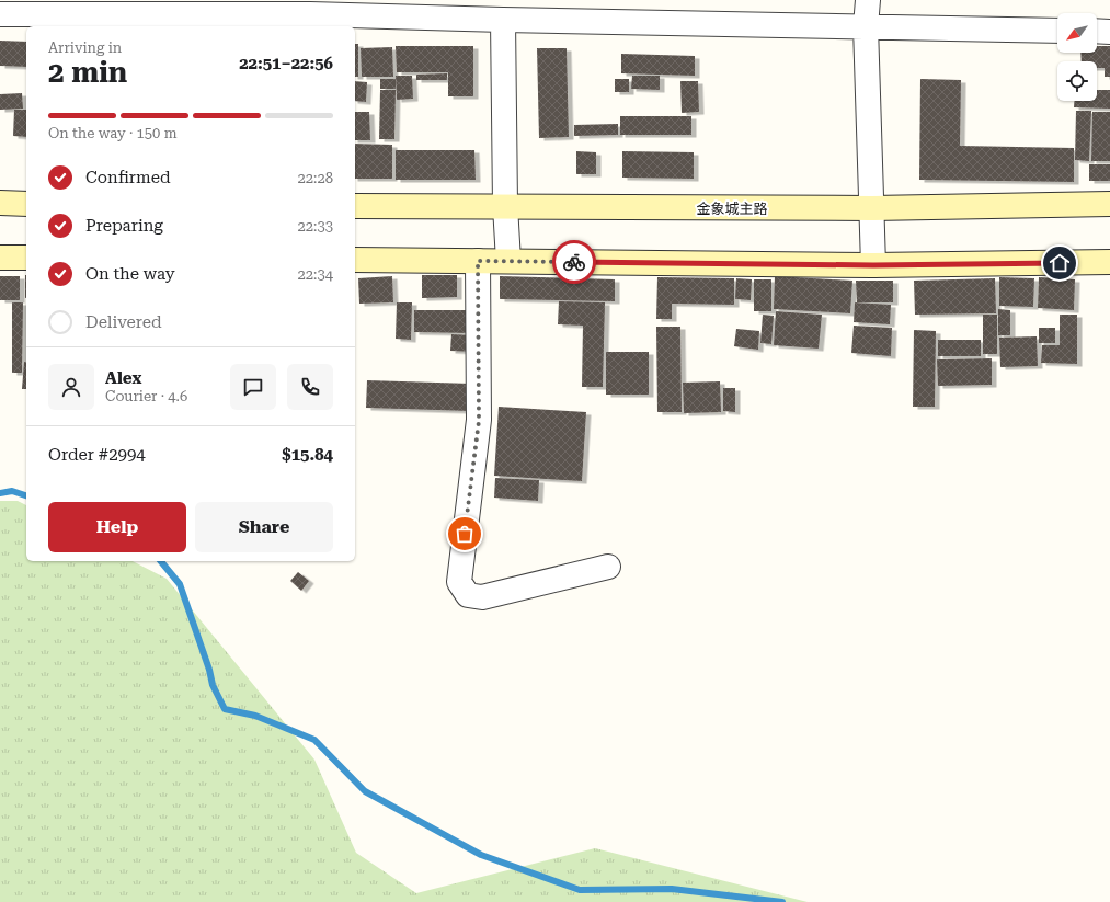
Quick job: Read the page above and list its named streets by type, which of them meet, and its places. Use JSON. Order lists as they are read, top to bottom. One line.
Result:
{"streets":{"main road":["金象城主路"]},"north":"bottom left","page":{"heading":["2 min","Arriving in","22:51–22:56"],"panel":["Alex","Courier · 4.6","Order #2994","$15.84"],"bar":"On the way · 150 m","list":[["Confirmed","22:28"],["Preparing","22:33"],["On the way","22:34"],"Delivered"],"buttons":["Help","Share"]}}
